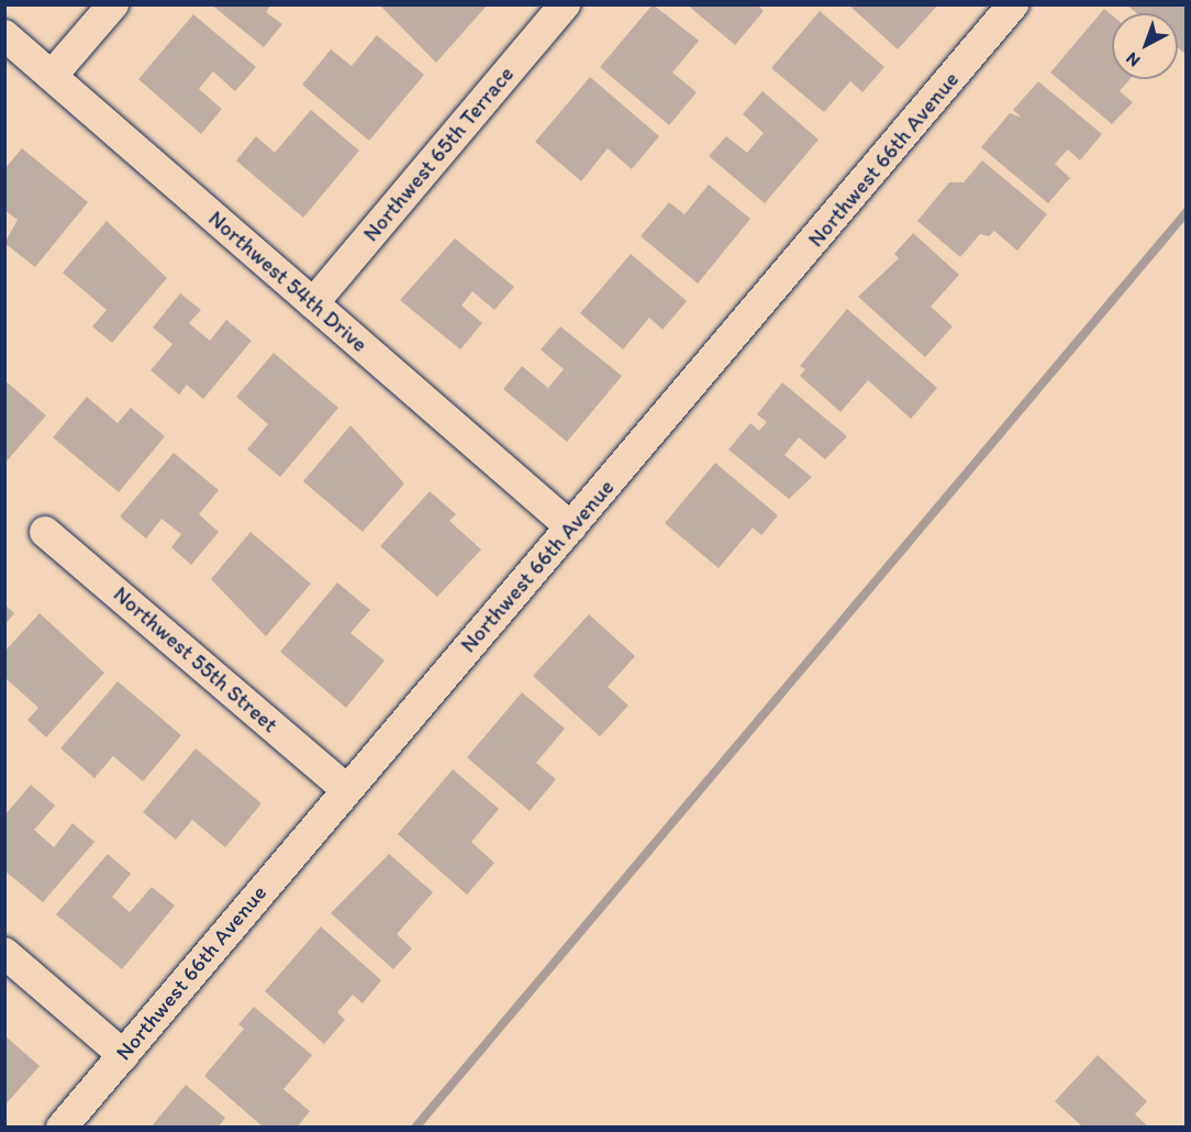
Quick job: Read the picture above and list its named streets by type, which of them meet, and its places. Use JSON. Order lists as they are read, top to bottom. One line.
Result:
{"streets":{"street":["Northwest 65th Terrace","Northwest 66th Avenue","Northwest 54th Drive","Northwest 55th Street"]},"crossings":[["Northwest 65th Terrace","Northwest 54th Drive"],["Northwest 66th Avenue","Northwest 54th Drive"],["Northwest 66th Avenue","Northwest 55th Street"]],"north":"bottom left"}
